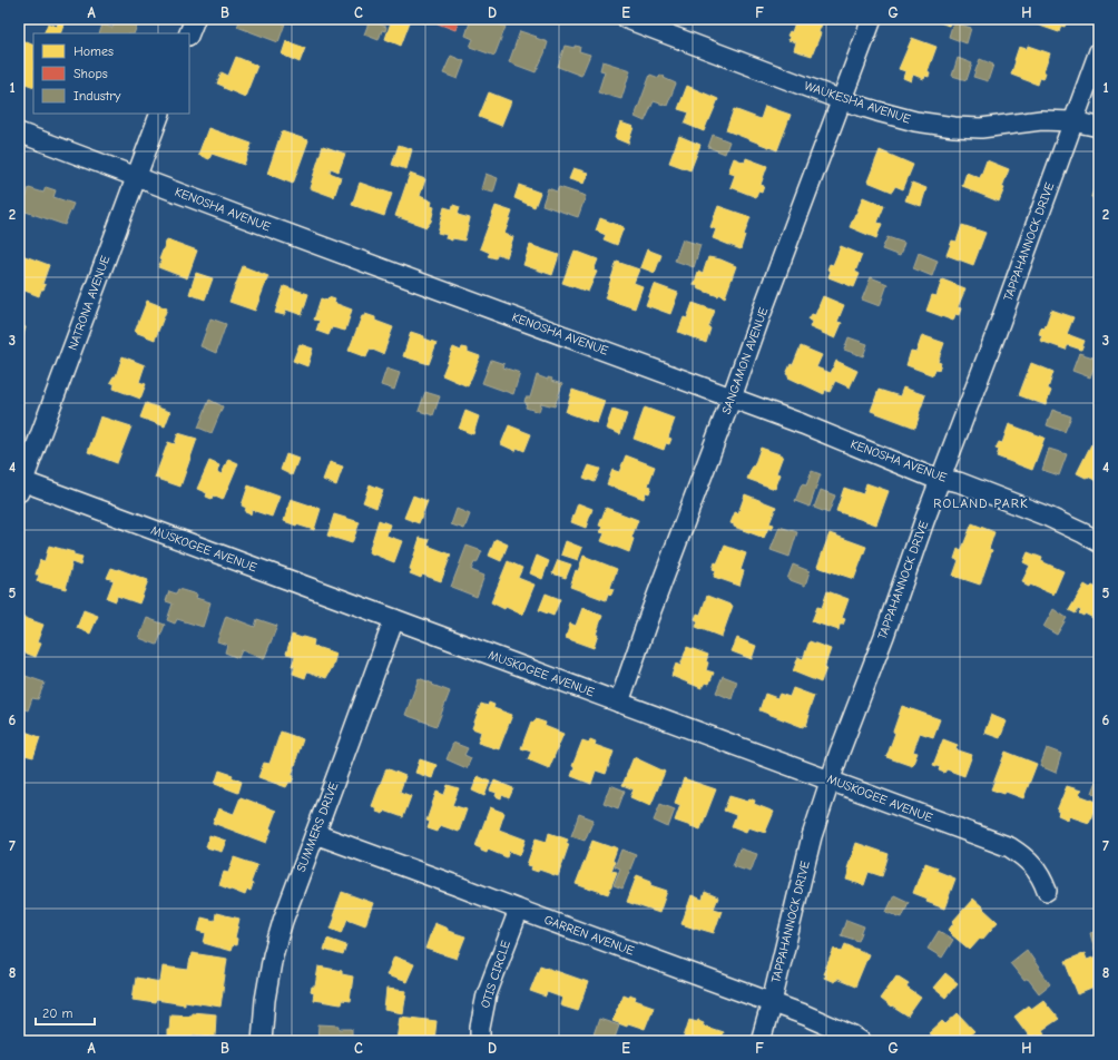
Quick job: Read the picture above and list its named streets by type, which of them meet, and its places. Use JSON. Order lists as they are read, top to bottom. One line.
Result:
{"streets":{"street":["WAUKESHA AVENUE","KENOSHA AVENUE","TAPPAHANNOCK DRIVE","NATRONA AVENUE","SANGAMON AVENUE","MUSKOGEE AVENUE","SUMMERS DRIVE","GARREN AVENUE","OTIS CIRCLE"]},"crossings":[["WAUKESHA AVENUE","TAPPAHANNOCK DRIVE"],["WAUKESHA AVENUE","SANGAMON AVENUE"],["KENOSHA AVENUE","TAPPAHANNOCK DRIVE"],["KENOSHA AVENUE","NATRONA AVENUE"],["KENOSHA AVENUE","SANGAMON AVENUE"],["TAPPAHANNOCK DRIVE","MUSKOGEE AVENUE"],["TAPPAHANNOCK DRIVE","GARREN AVENUE"],["NATRONA AVENUE","MUSKOGEE AVENUE"],["SANGAMON AVENUE","MUSKOGEE AVENUE"],["MUSKOGEE AVENUE","SUMMERS DRIVE"],["SUMMERS DRIVE","GARREN AVENUE"],["GARREN AVENUE","OTIS CIRCLE"]],"districts":["ROLAND PARK"],"legend":["Homes","Shops","Industry"],"scale_bar":"20 m","grid":{"columns":["A","B","C","D","E","F","G","H"],"rows":["1","2","3","4","5","6","7","8"]}}
